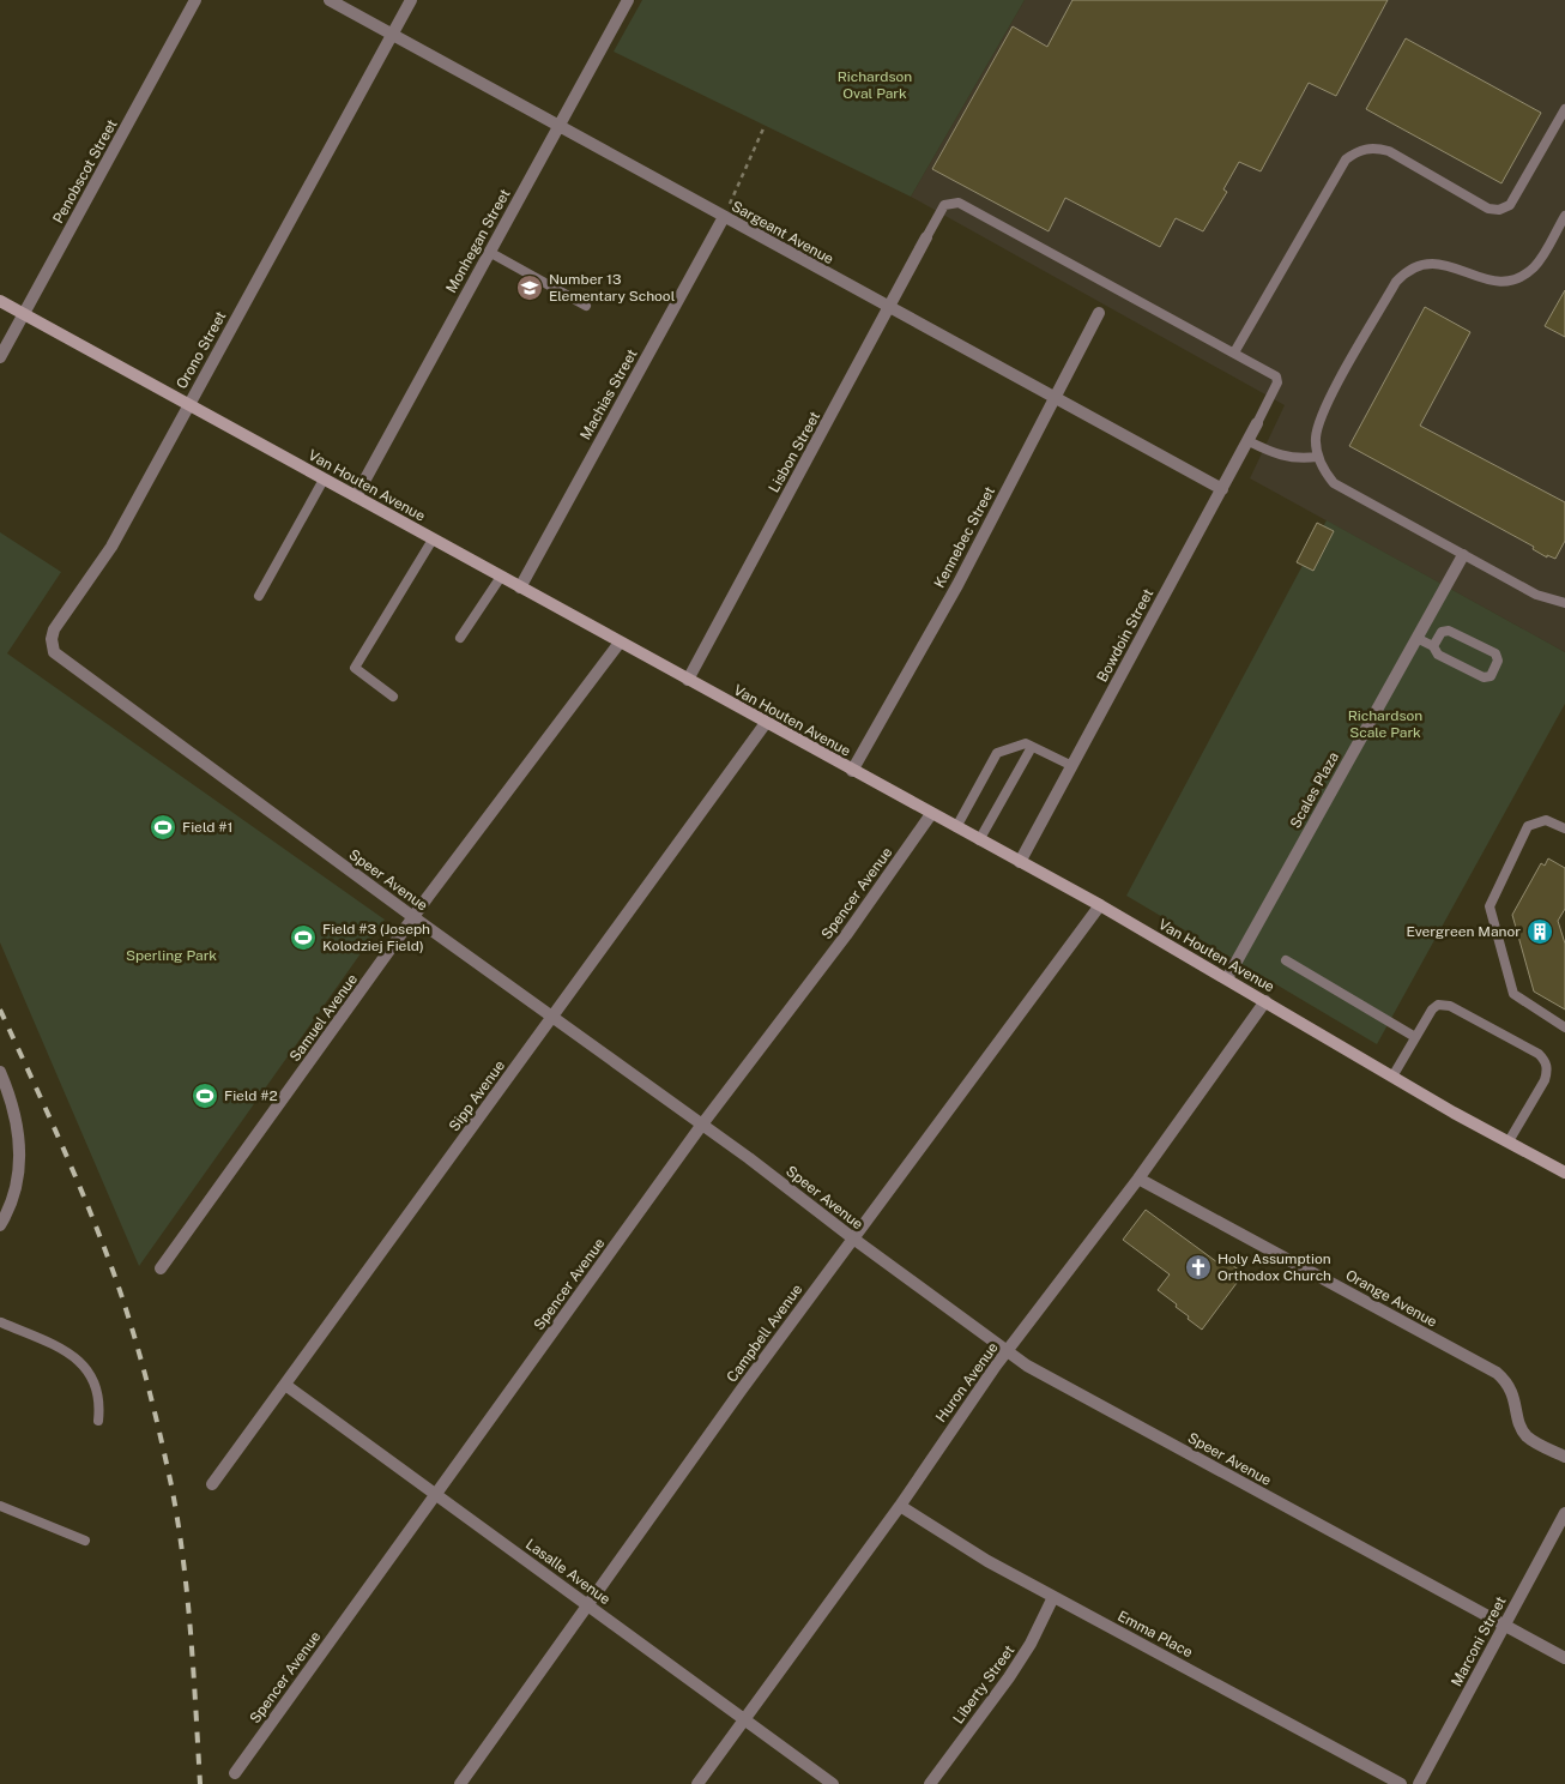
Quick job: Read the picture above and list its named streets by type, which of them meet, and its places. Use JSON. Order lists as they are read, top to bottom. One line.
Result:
{"streets":{"main road":["Van Houten Avenue"],"street":["Penobscot Street","Sargeant Avenue","Monhegan Street","Orono Street","Machias Street","Lisbon Street","Kennebec Street","Bowdoin Street","Scales Plaza","Speer Avenue","Spencer Avenue","Samuel Avenue","Sipp Avenue","Orange Avenue","Campbell Avenue","Huron Avenue","Lasalle Avenue","Emma Place","Marconi Street","Liberty Street"]},"crossings":[["Penobscot Street","Van Houten Avenue"],["Sargeant Avenue","Monhegan Street"],["Sargeant Avenue","Orono Street"],["Sargeant Avenue","Machias Street"],["Sargeant Avenue","Lisbon Street"],["Sargeant Avenue","Kennebec Street"],["Sargeant Avenue","Bowdoin Street"],["Monhegan Street","Van Houten Avenue"],["Orono Street","Van Houten Avenue"],["Orono Street","Speer Avenue"],["Machias Street","Van Houten Avenue"],["Lisbon Street","Van Houten Avenue"],["Van Houten Avenue","Kennebec Street"],["Van Houten Avenue","Bowdoin Street"],["Van Houten Avenue","Scales Plaza"],["Van Houten Avenue","Spencer Avenue"],["Van Houten Avenue","Samuel Avenue"],["Van Houten Avenue","Sipp Avenue"],["Van Houten Avenue","Campbell Avenue"],["Van Houten Avenue","Huron Avenue"],["Speer Avenue","Spencer Avenue"],["Speer Avenue","Samuel Avenue"],["Speer Avenue","Sipp Avenue"],["Speer Avenue","Campbell Avenue"],["Speer Avenue","Huron Avenue"],["Speer Avenue","Marconi Street"],["Spencer Avenue","Lasalle Avenue"],["Sipp Avenue","Lasalle Avenue"],["Orange Avenue","Huron Avenue"],["Campbell Avenue","Lasalle Avenue"],["Huron Avenue","Lasalle Avenue"],["Huron Avenue","Emma Place"],["Emma Place","Liberty Street"]],"parks":["Richardson Oval Park","Richardson Scale Park","Sperling Park"],"places":{"school or university":["Number 13 Elementary School"],"sports":["Field #1","Field #3 (Joseph Kolodziej Field)","Field #2"],"building":["Evergreen Manor"],"church":["Holy Assumption Orthodox Church"]}}
